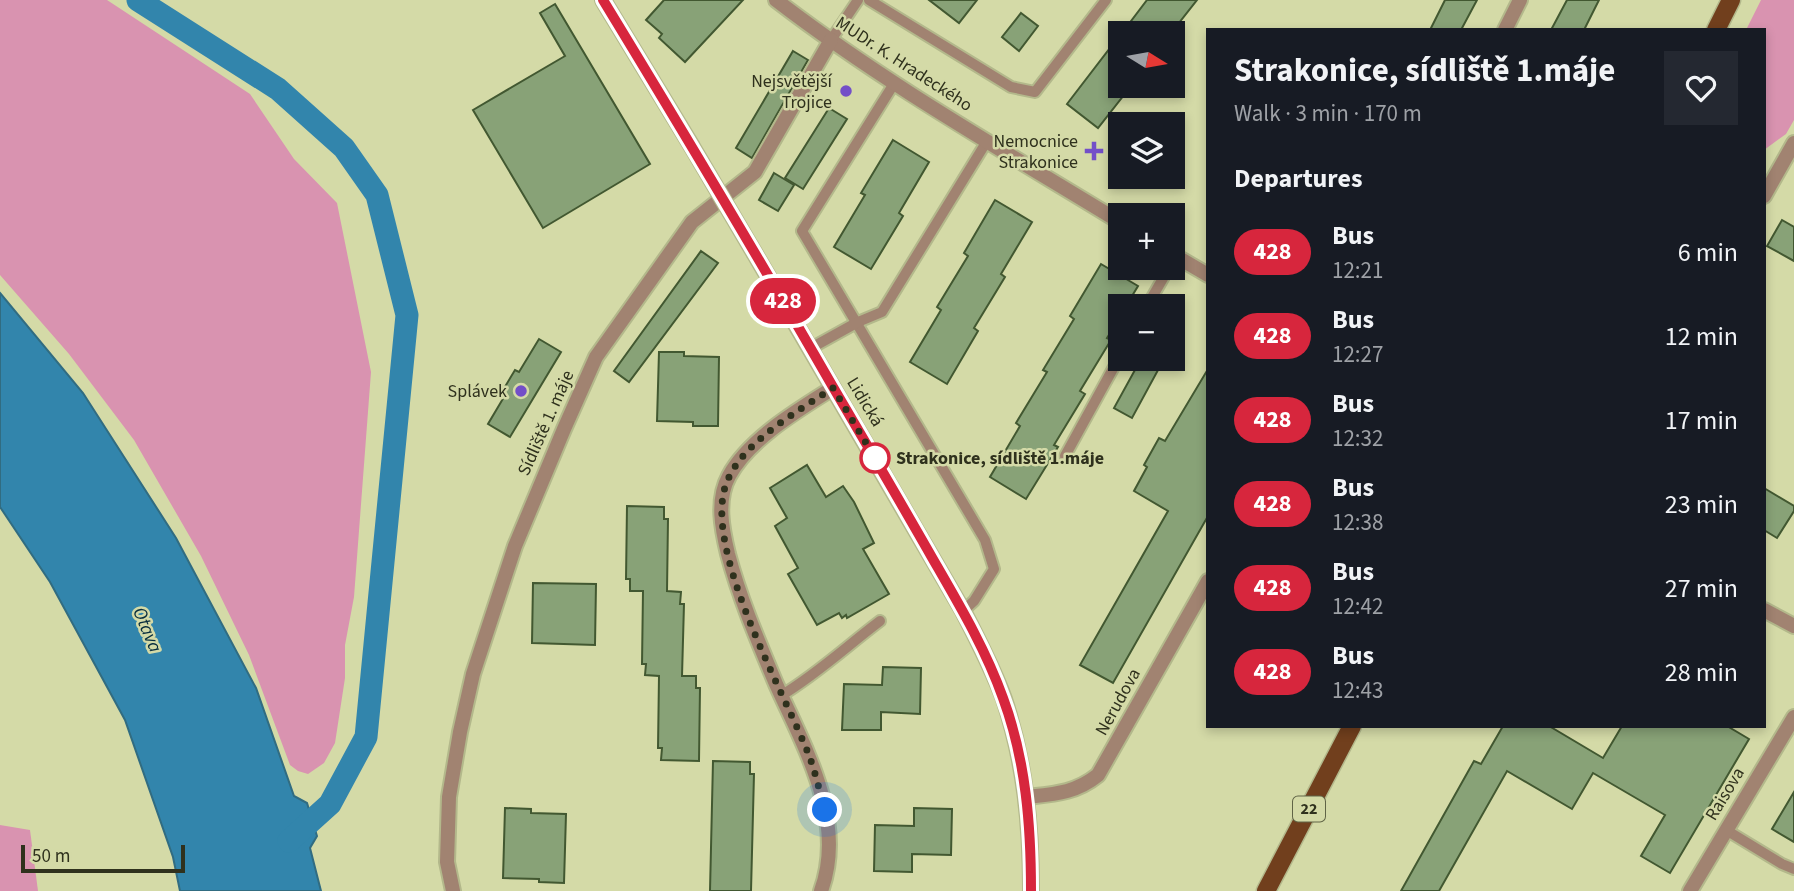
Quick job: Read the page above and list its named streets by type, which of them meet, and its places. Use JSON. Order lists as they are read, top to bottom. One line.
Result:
{"streets":{"main road":["22"],"street":["MUDr. K. Hradeckého","Lidická","Sídliště 1. máje","Nerudova","Raisova"]},"crossings":[["MUDr. K. Hradeckého","Sídliště 1. máje"],["Lidická","Nerudova"]],"water":["Otava"],"places":{"other":["Nejsvětější Trojice","Splávek","Strakonice, sídliště 1.máje"],"health":["Nemocnice Strakonice"]},"lines":["bus line 428"],"scale_bar":"50 m","north":"right","page":{"on_map":"428","map_buttons":["+","−"],"heading":[["Strakonice, sídliště 1.máje","Walk · 3 min · 170 m"],"Departures"],"list":[{"mark":"428","name":"Bus","note":"12:21","value":"6 min"},{"mark":"428","name":"Bus","note":"12:27","value":"12 min"},{"mark":"428","name":"Bus","note":"12:32","value":"17 min"},{"mark":"428","name":"Bus","note":"12:38","value":"23 min"},{"mark":"428","name":"Bus","note":"12:42","value":"27 min"},{"mark":"428","name":"Bus","note":"12:43","value":"28 min"}],"scale":"50 m"}}
